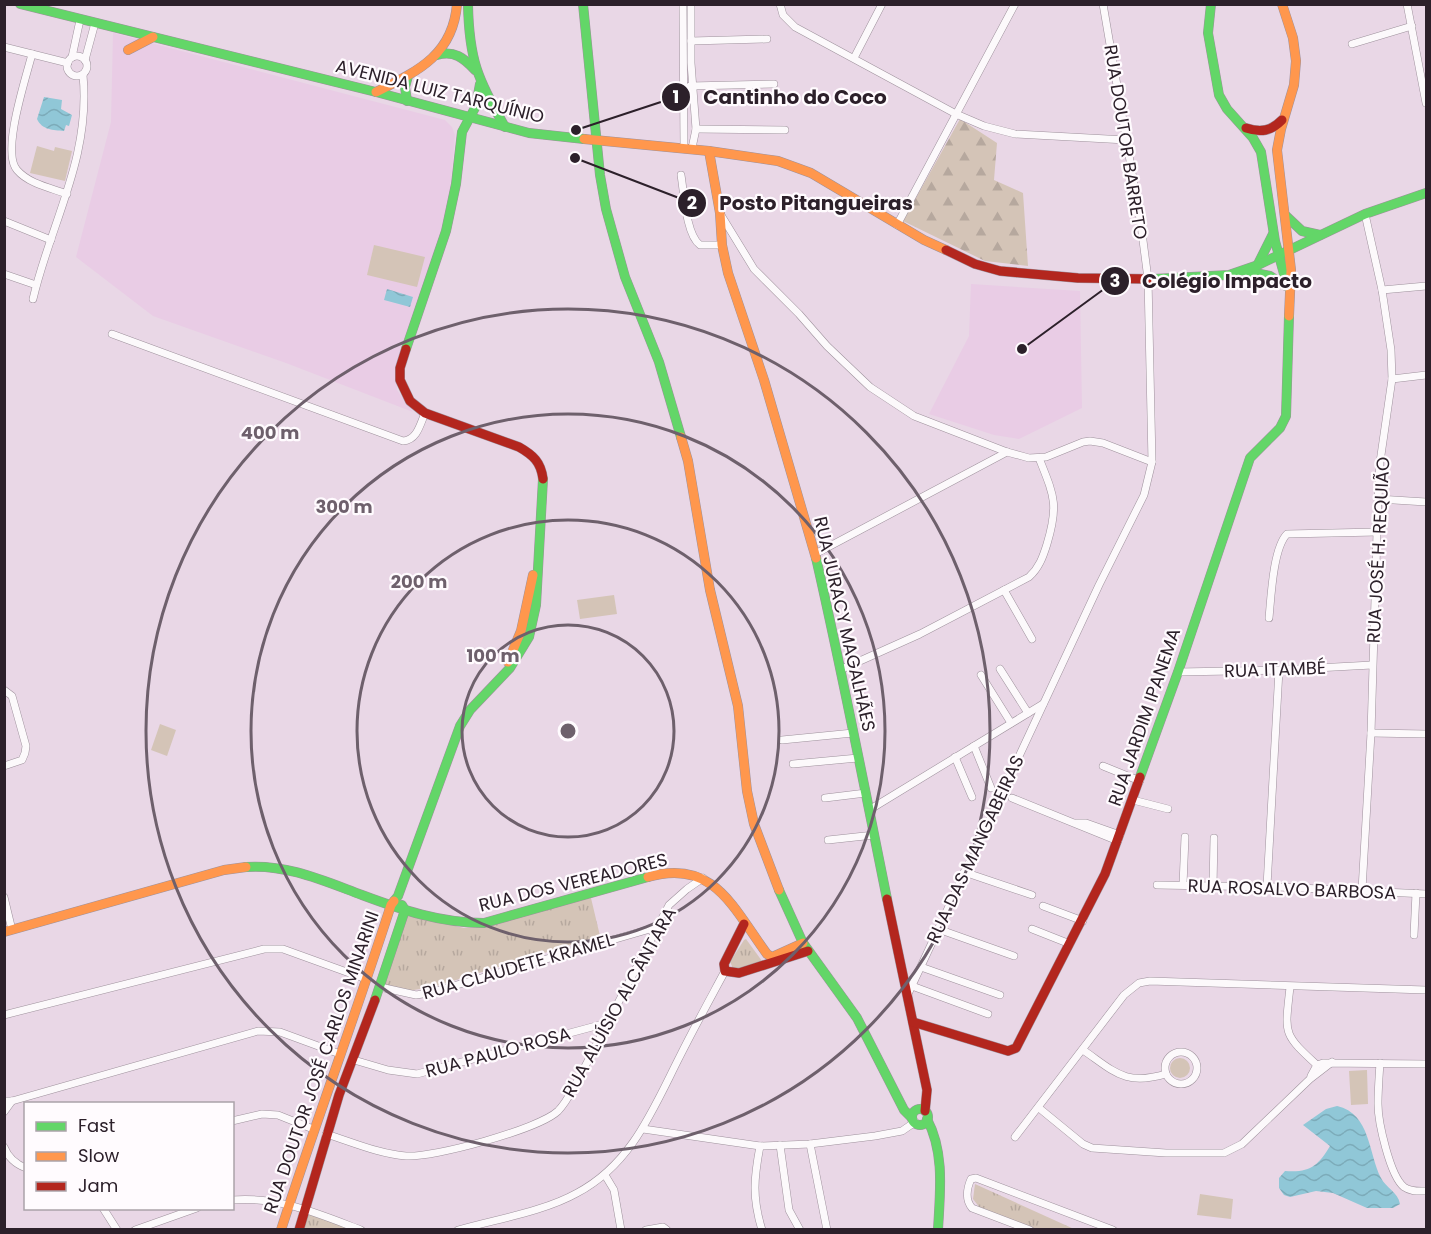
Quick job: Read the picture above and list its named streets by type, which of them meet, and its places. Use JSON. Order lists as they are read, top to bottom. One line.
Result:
{"streets":{"street":["AVENIDA LUIZ TARQUÍNIO","RUA DOUTOR BARRETO","RUA JOSÉ H. REQUIÃO","RUA JURACY MAGALHÃES","RUA ITAMBÉ","RUA JARDIM IPANEMA","RUA DAS MANGABEIRAS","RUA DOS VEREADORES","RUA ROSALVO BARBOSA","RUA CLAUDETE KRAMEL","RUA ALUÍSIO ALCÂNTARA","RUA PAULO ROSA","RUA DOUTOR JOSÉ CARLOS MINARINI"]},"crossings":[["AVENIDA LUIZ TARQUÍNIO","RUA DOUTOR BARRETO"],["AVENIDA LUIZ TARQUÍNIO","RUA JOSÉ H. REQUIÃO"],["AVENIDA LUIZ TARQUÍNIO","RUA JURACY MAGALHÃES"],["AVENIDA LUIZ TARQUÍNIO","RUA JARDIM IPANEMA"],["RUA DOUTOR BARRETO","RUA DAS MANGABEIRAS"],["RUA JOSÉ H. REQUIÃO","RUA ITAMBÉ"],["RUA JOSÉ H. REQUIÃO","RUA ROSALVO BARBOSA"],["RUA JURACY MAGALHÃES","RUA JARDIM IPANEMA"],["RUA JURACY MAGALHÃES","RUA DAS MANGABEIRAS"],["RUA ITAMBÉ","RUA JARDIM IPANEMA"],["RUA DOS VEREADORES","RUA ALUÍSIO ALCÂNTARA"],["RUA DOS VEREADORES","RUA DOUTOR JOSÉ CARLOS MINARINI"],["RUA CLAUDETE KRAMEL","RUA ALUÍSIO ALCÂNTARA"],["RUA CLAUDETE KRAMEL","RUA DOUTOR JOSÉ CARLOS MINARINI"],["RUA ALUÍSIO ALCÂNTARA","RUA PAULO ROSA"],["RUA ALUÍSIO ALCÂNTARA","RUA DOUTOR JOSÉ CARLOS MINARINI"],["RUA PAULO ROSA","RUA DOUTOR JOSÉ CARLOS MINARINI"]],"places":["Cantinho do Coco","Posto Pitangueiras","Colégio Impacto"],"legend":["Fast","Slow","Jam"],"rings":["400 m","300 m","200 m","100 m"]}
